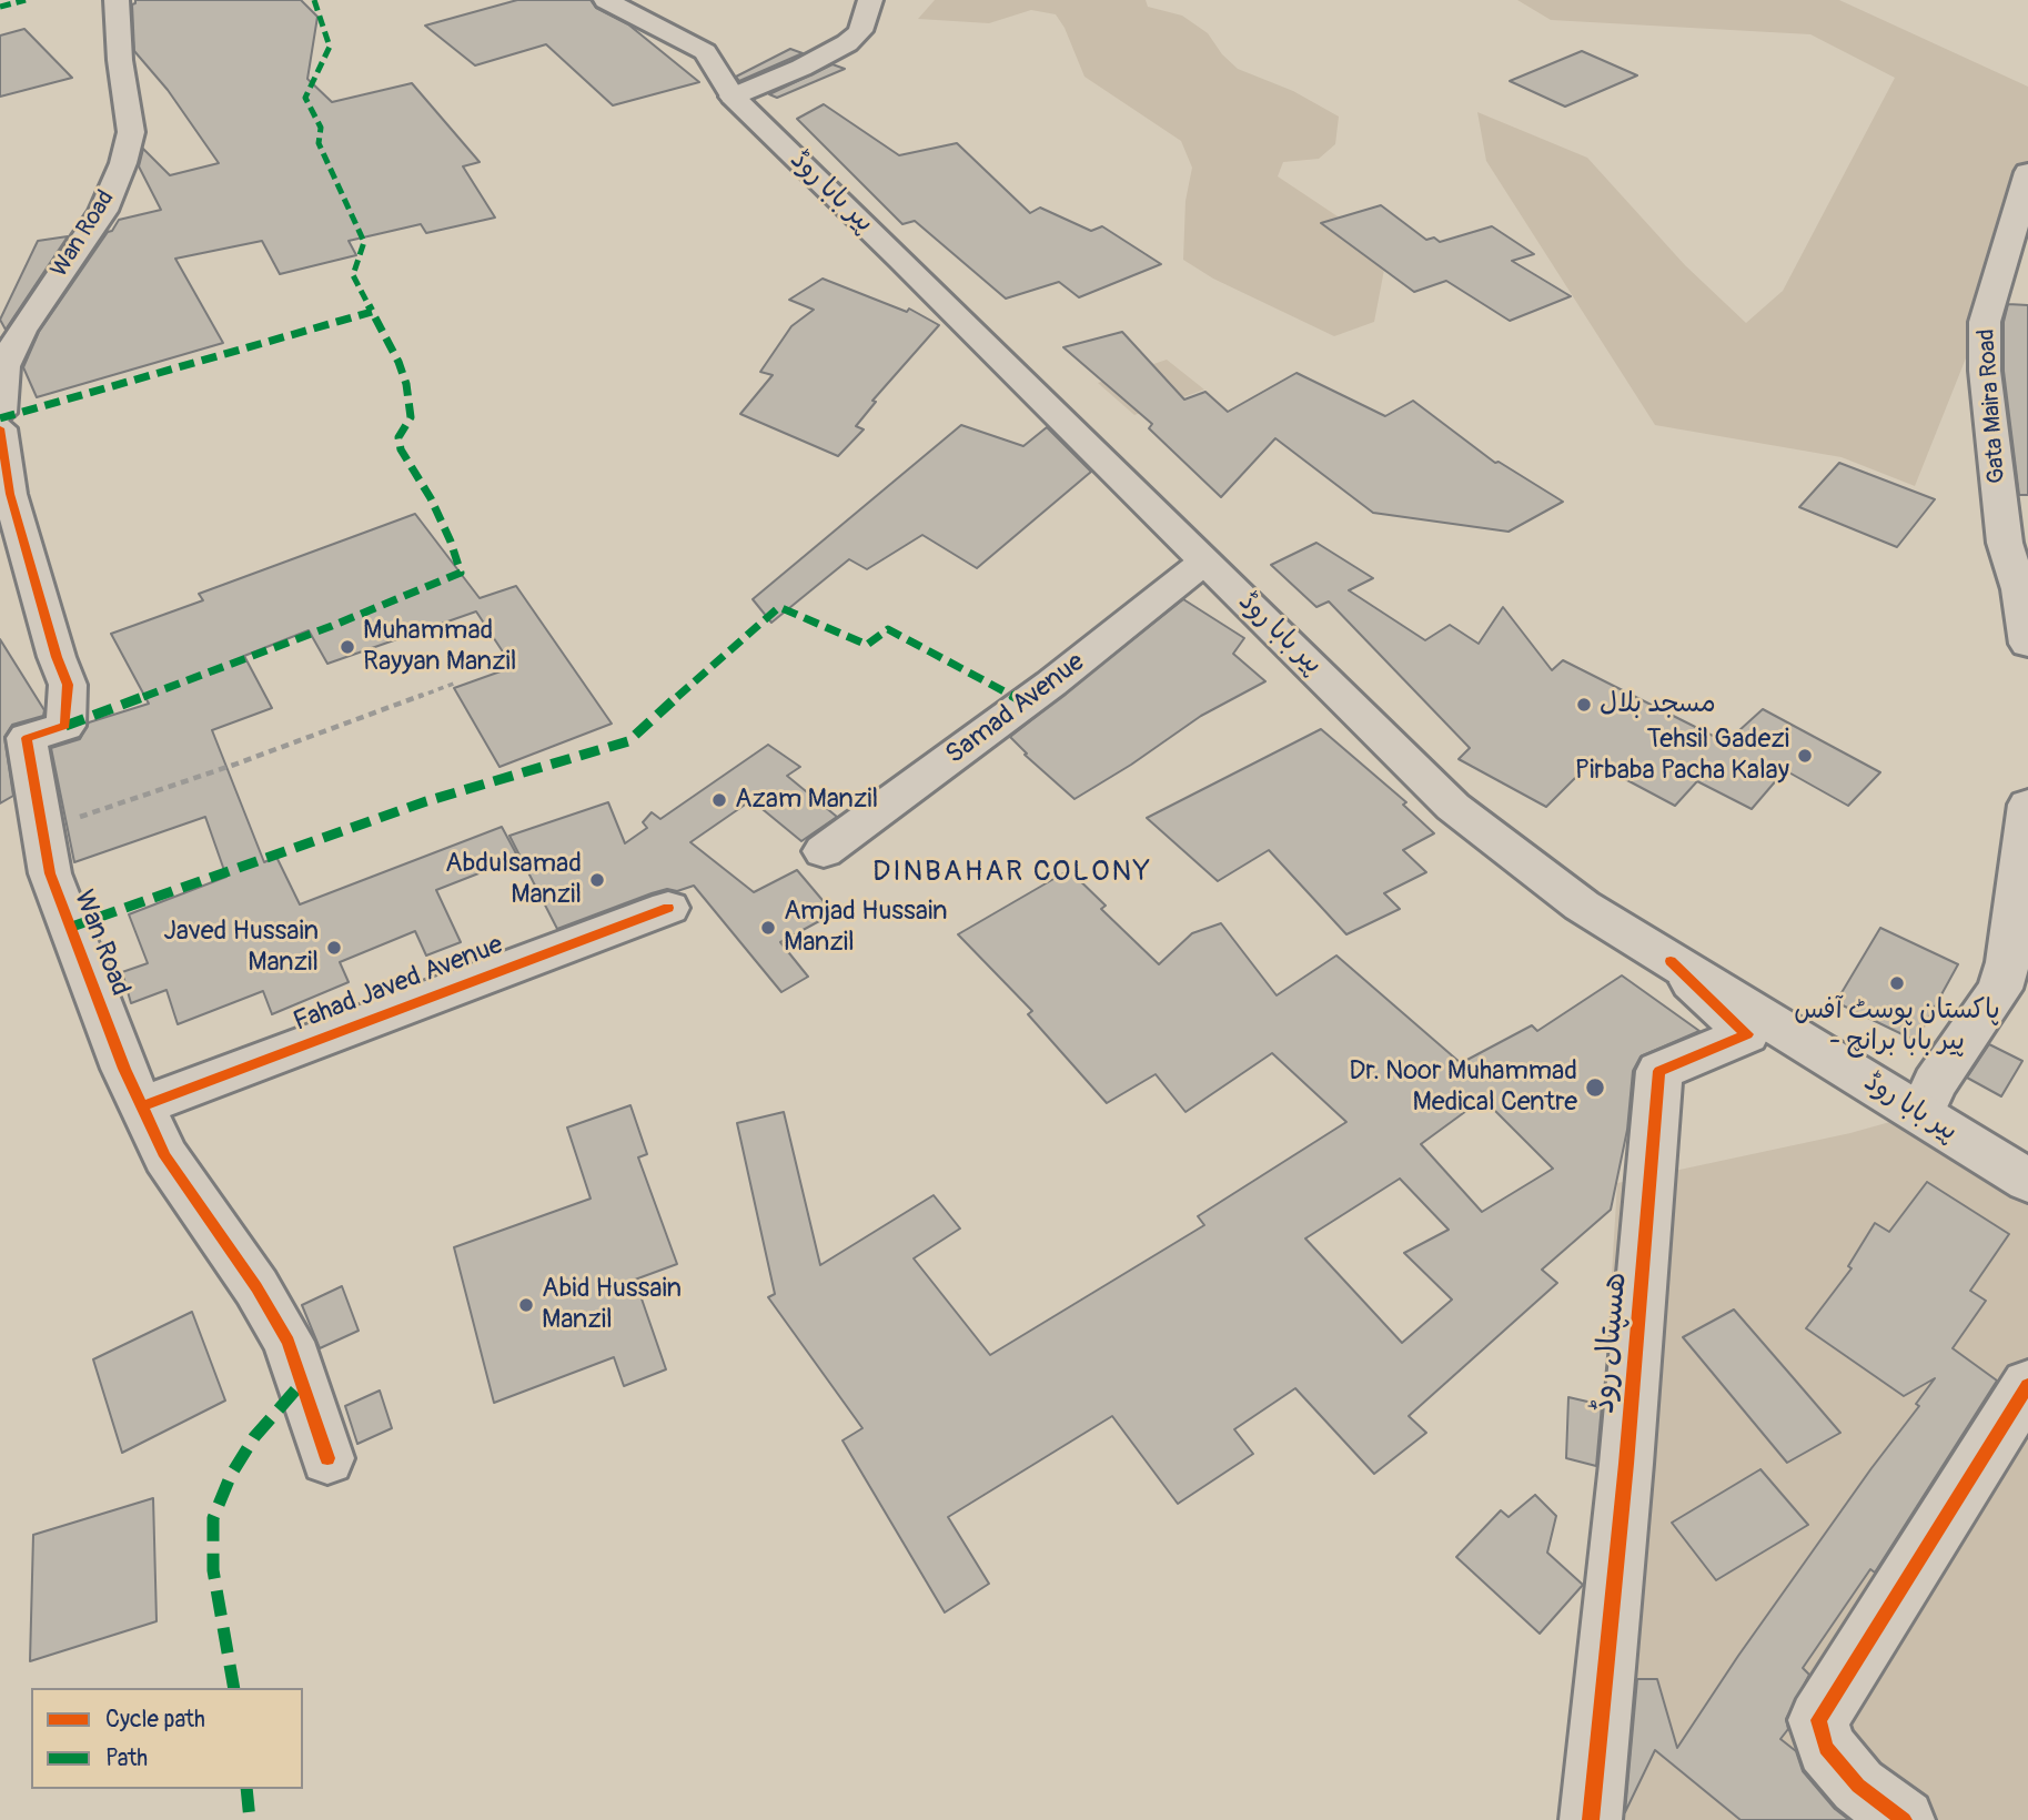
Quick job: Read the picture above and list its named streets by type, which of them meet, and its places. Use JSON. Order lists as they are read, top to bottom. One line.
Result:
{"streets":{"street":["پیر بابا روڈ","Wan Road","Gata Maira Road","Samad Avenue","Fahad Javed Avenue","ھسپتال روڈ"]},"crossings":[["پیر بابا روڈ","Samad Avenue"],["پیر بابا روڈ","ھسپتال روڈ"],["Wan Road","Fahad Javed Avenue"]],"districts":["DINBAHAR COLONY"],"places":["Muhammad Rayyan Manzil","مسجد بلال","Tehsil Gadezi Pirbaba Pacha Kalay","Azam Manzil","Abdulsamad Manzil","Amjad Hussain Manzil","Javed Hussain Manzil","پاکستان پوسٹ آفس - پیر بابا برانچ","Dr. Noor Muhammad Medical Centre","Abid Hussain Manzil"],"legend":["Cycle path","Path"]}
